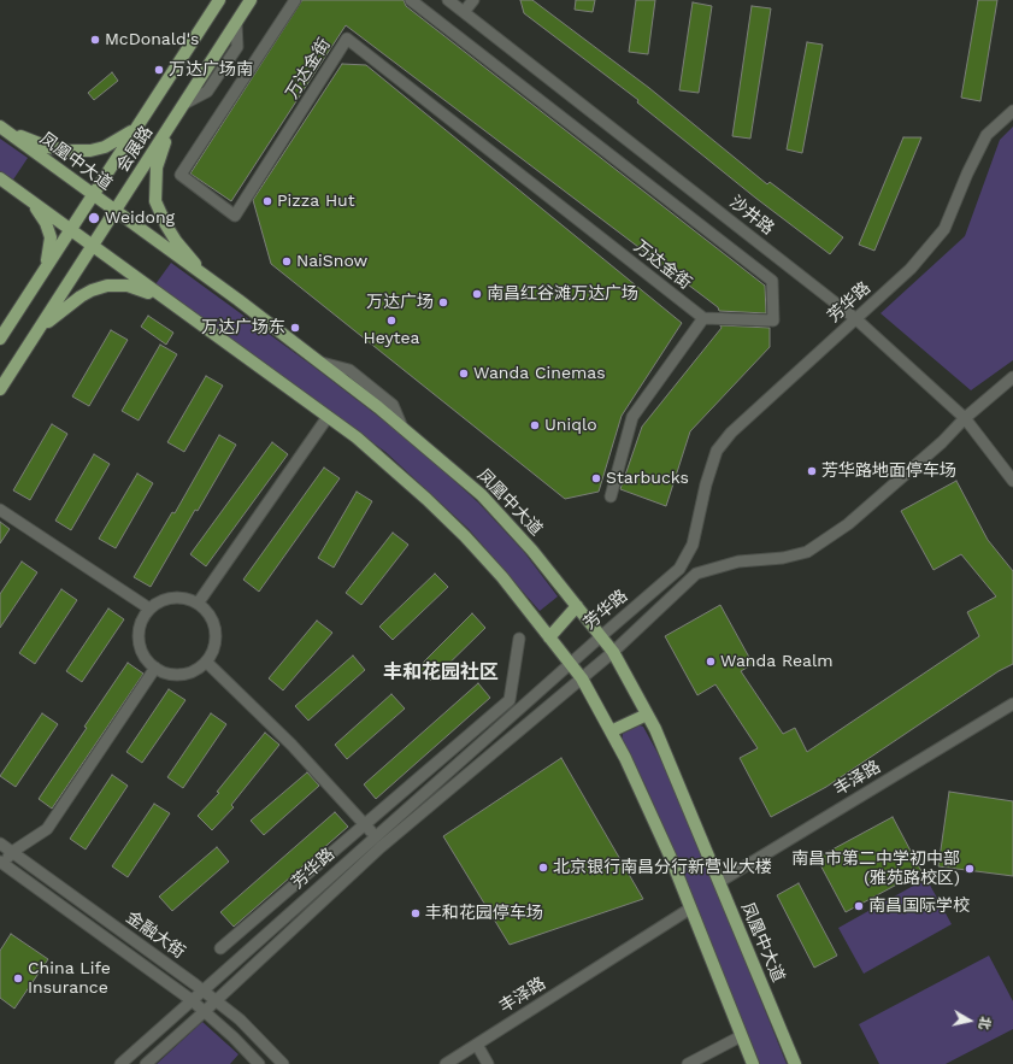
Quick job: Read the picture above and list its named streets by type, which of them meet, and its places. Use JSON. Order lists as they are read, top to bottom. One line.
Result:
{"streets":{"main road":["会展路","凤凰中大道"],"street":["万达金街","沙井路","芳华路","丰泽路","金融大街"]},"crossings":[["会展路","凤凰中大道"],["凤凰中大道","芳华路"],["凤凰中大道","丰泽路"],["沙井路","芳华路"],["芳华路","金融大街"]],"districts":["丰和花园社区"],"places":["McDonald's","万达广场南","Pizza Hut","Weidong","NaiSnow","南昌红谷滩万达广场","万达广场","Heytea","万达广场东","Wanda Cinemas","Uniqlo","芳华路地面停车场","Starbucks","Wanda Realm","北京银行南昌分行新营业大楼","南昌市第二中学初中部 (雅苑路校区)","南昌国际学校","丰和花园停车场","China Life Insurance"],"north":"right"}
